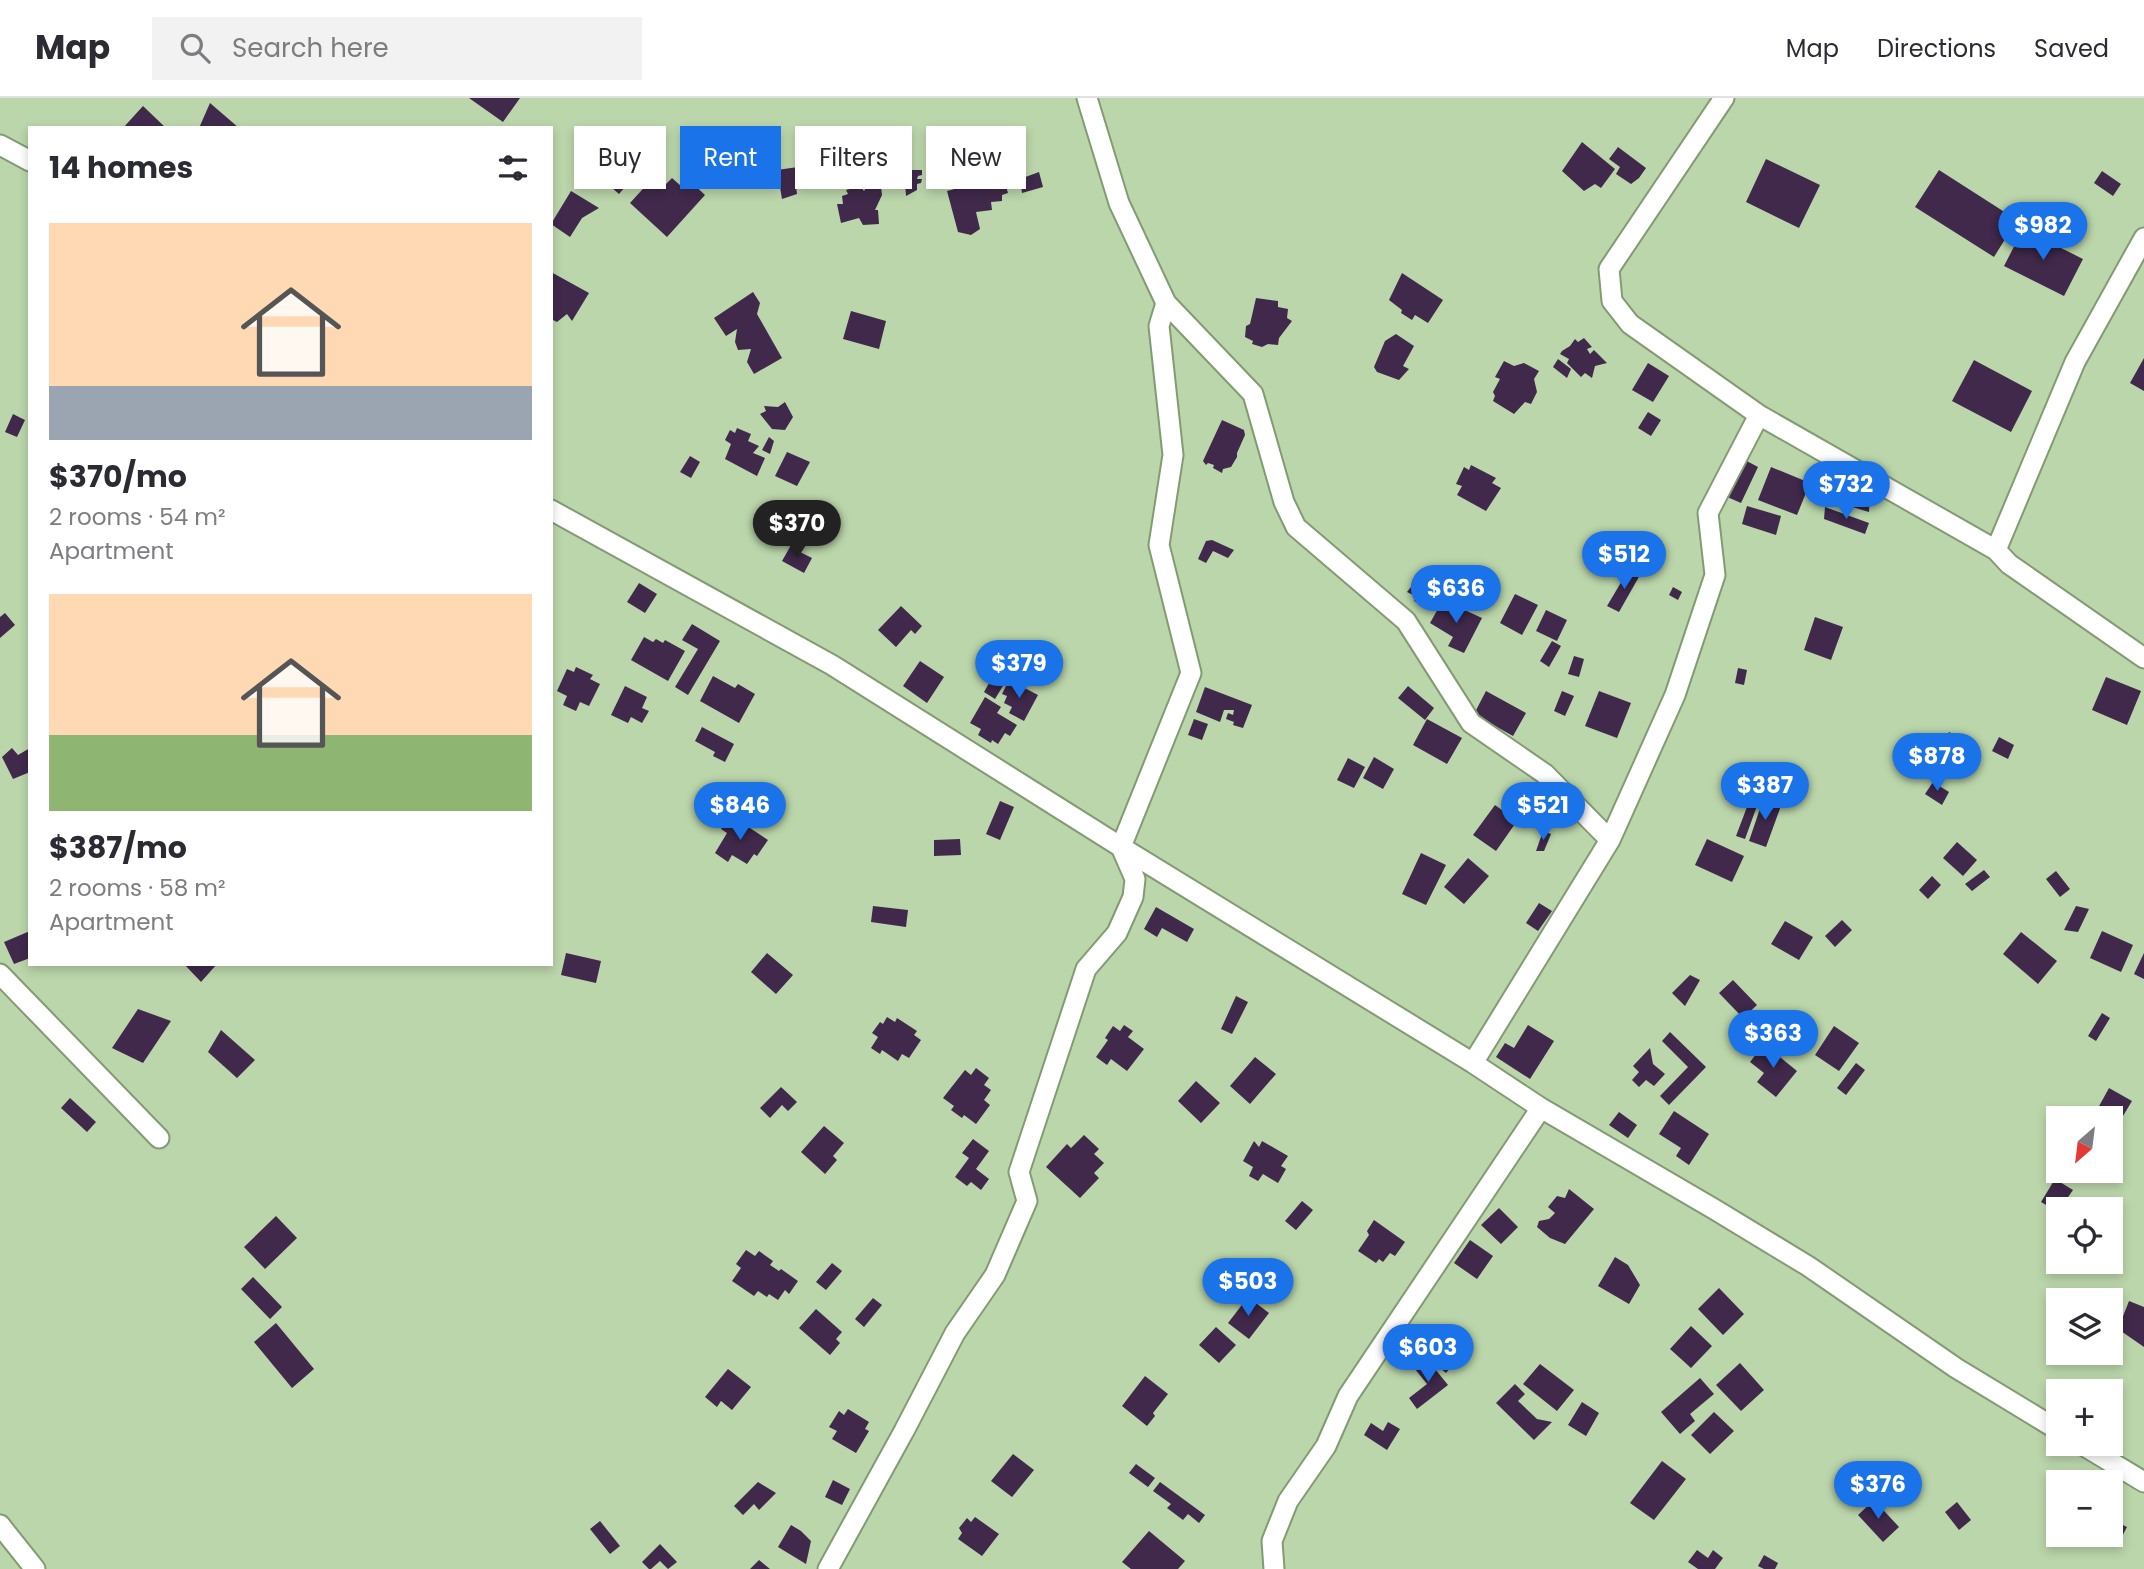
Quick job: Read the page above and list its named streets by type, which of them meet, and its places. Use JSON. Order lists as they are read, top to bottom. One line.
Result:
{"north":"bottom left","page":{"header":"Map","search":"Search here","nav":["Map","Directions","Saved"],"chip":["Buy","Rent","Filters","New"],"heading":"14 homes","price":["$982","$732","$370","$512","$636","$379","$878","$387","$846","$521","$363","$503","$603","$376"],"list":[{"name":"$370/mo","note":"2 rooms · 54 m² · Apartment"},{"name":"$387/mo","note":"2 rooms · 58 m² · Apartment"}],"map_buttons":["+","−"]}}
